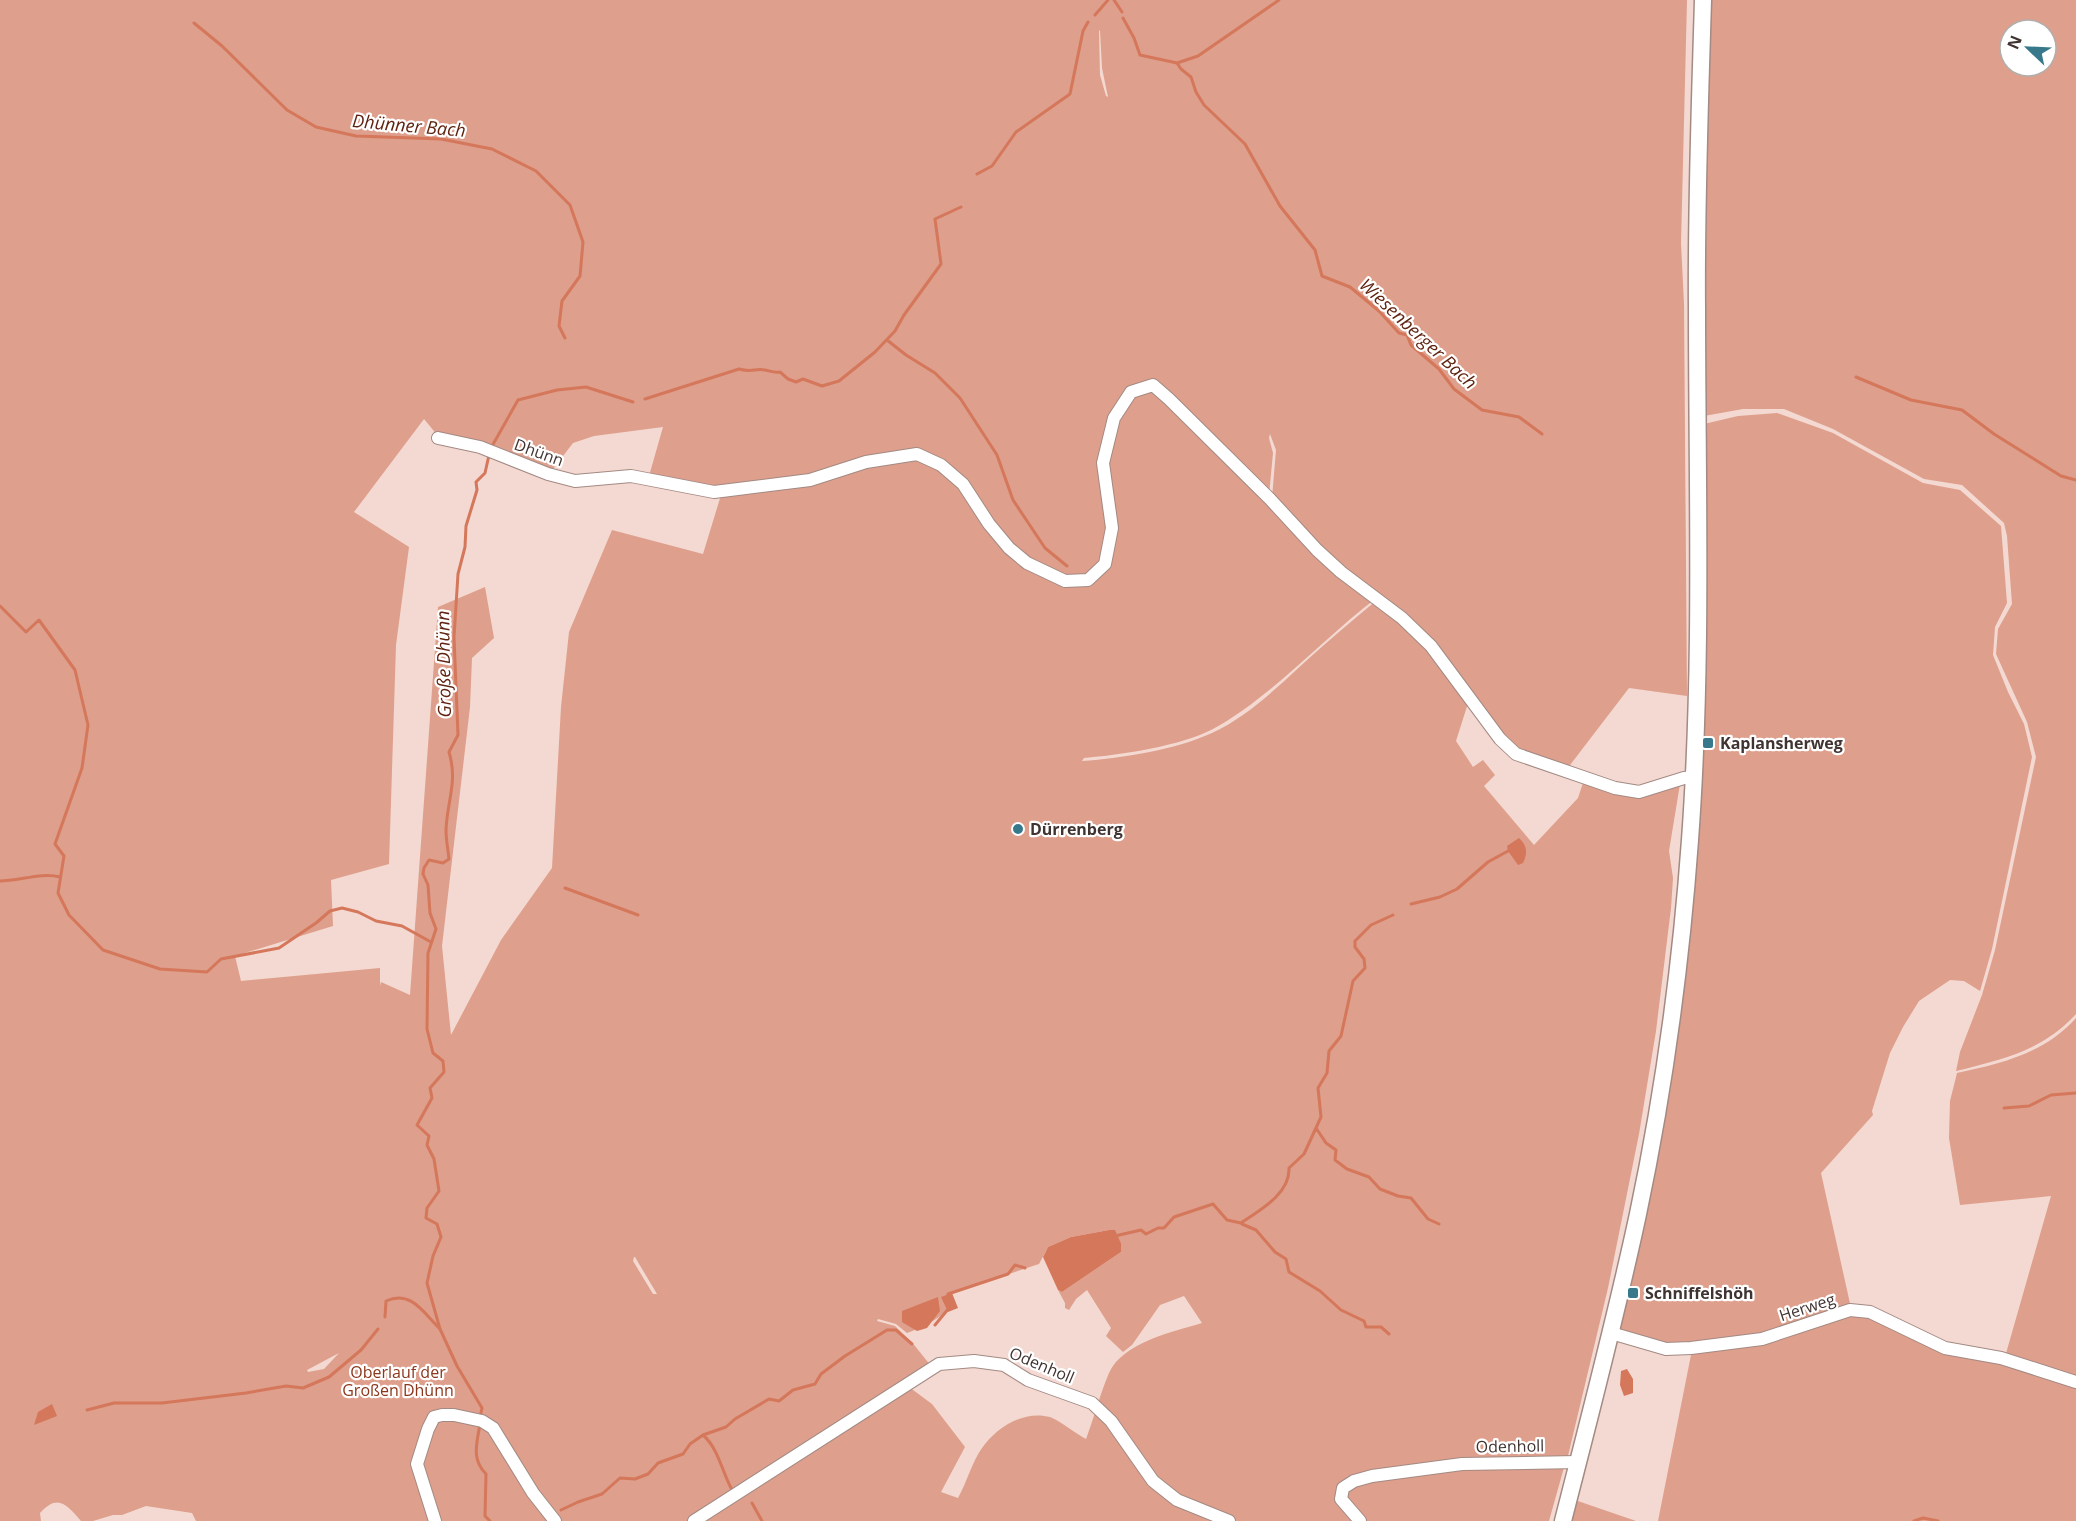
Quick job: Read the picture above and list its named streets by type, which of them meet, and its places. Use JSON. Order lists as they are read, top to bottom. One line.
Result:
{"streets":{"street":["Dhünn","Herweg","Odenholl"]},"water":["Dhünner Bach","Wiesenberger Bach","Große Dhünn"],"parks":["Oberlauf der Großen Dhünn"],"places":{"transit":["Kaplansherweg","Schniffelshöh"],"other":["Dürrenberg"]},"north":"top left"}
